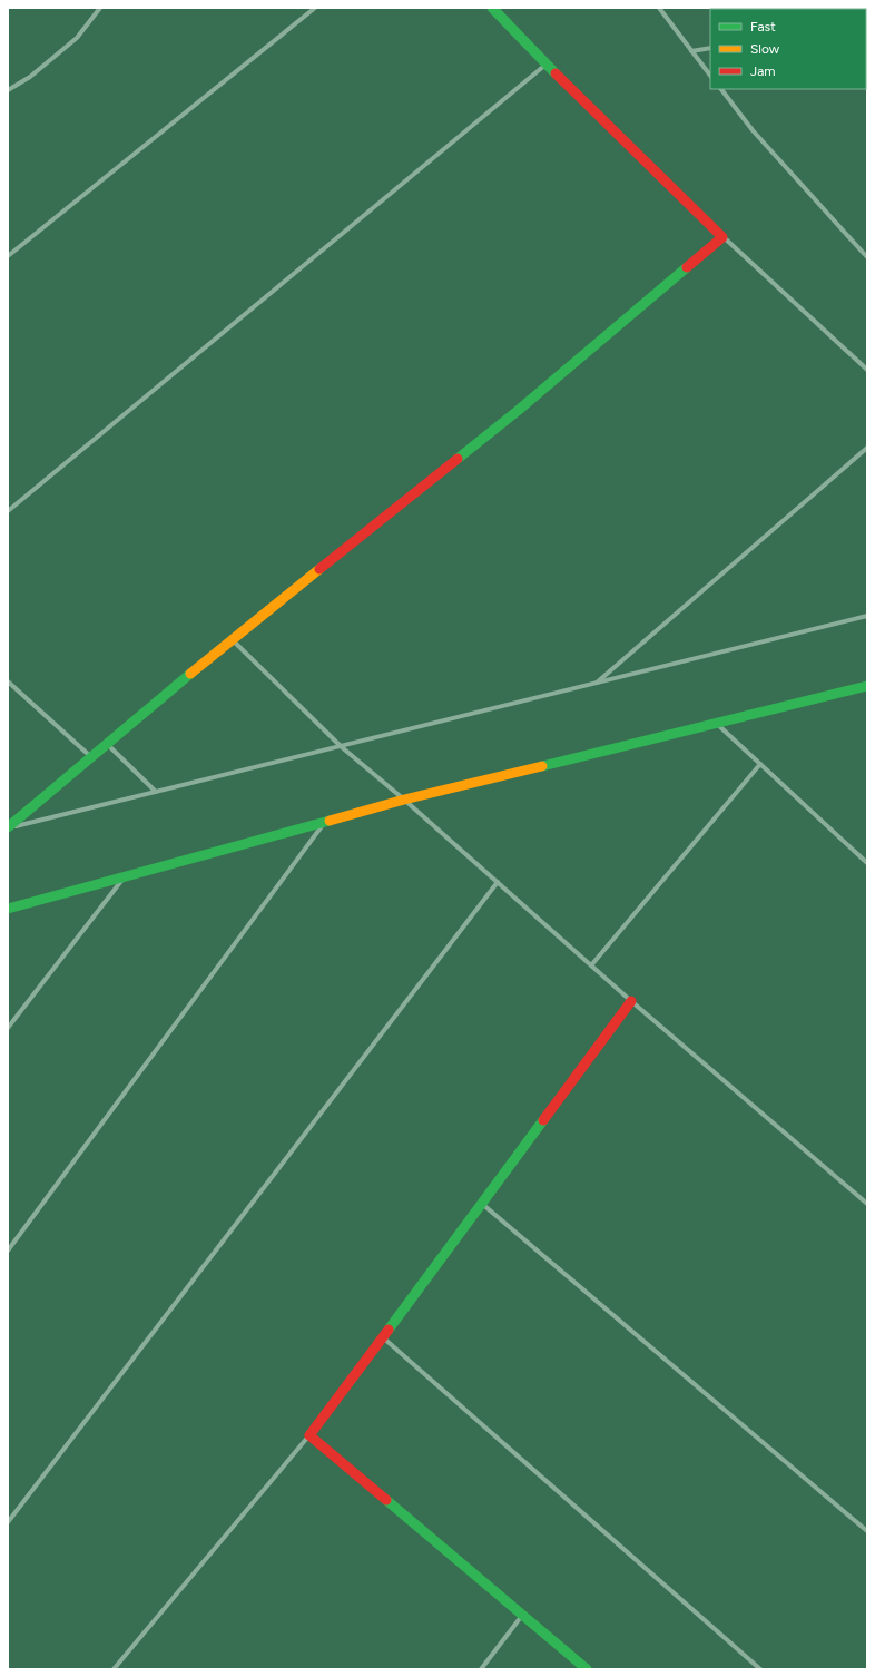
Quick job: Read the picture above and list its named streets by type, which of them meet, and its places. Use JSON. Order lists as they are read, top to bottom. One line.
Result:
{"legend":["Fast","Slow","Jam"]}
